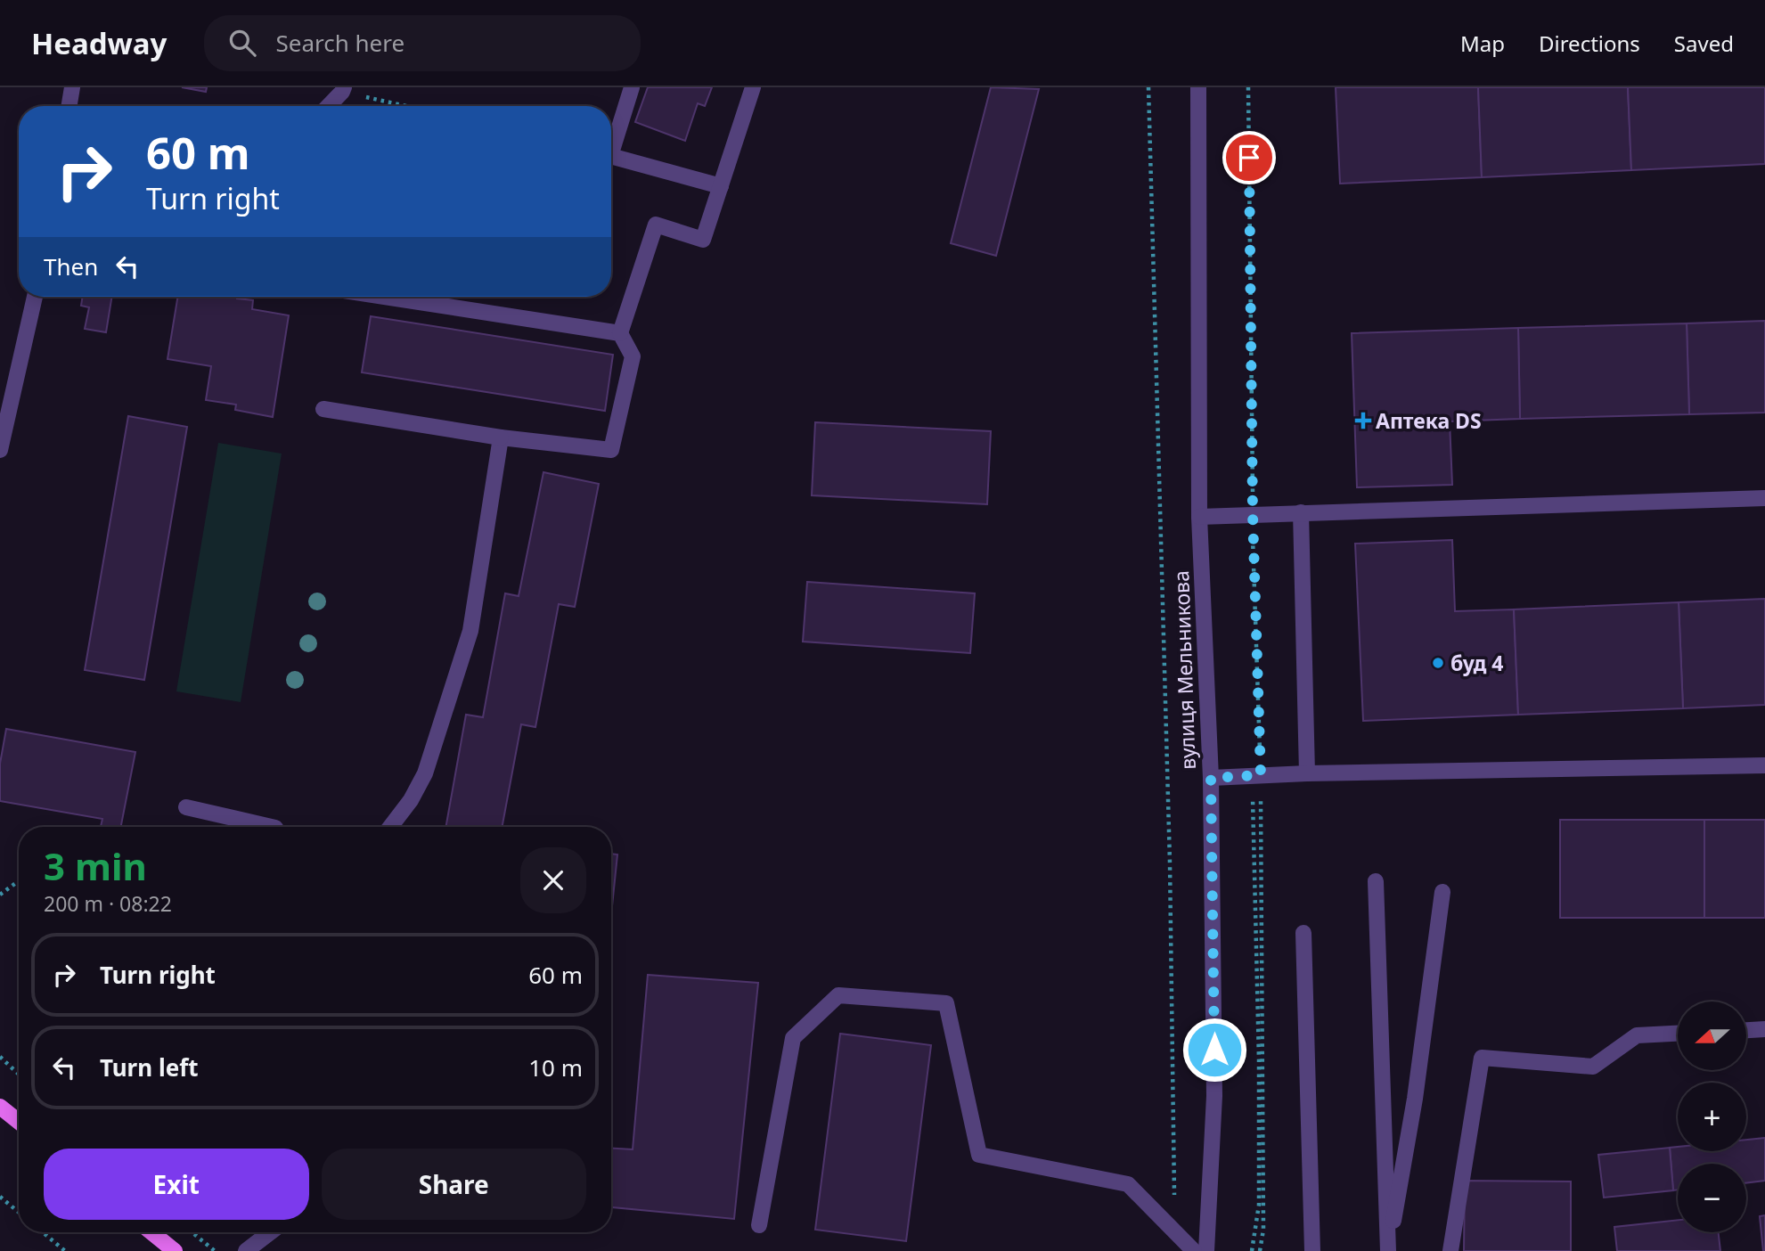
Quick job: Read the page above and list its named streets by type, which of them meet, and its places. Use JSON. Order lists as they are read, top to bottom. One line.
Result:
{"streets":{"street":["вулиця Мельникова"]},"places":{"health":["Аптека DS"],"other":["буд 4"]},"north":"left","page":{"header":"Headway","search":"Search here","nav":["Map","Directions","Saved"],"turn":["60 m","Turn right"],"then":"Then","heading":["3 min","200 m · 08:22"],"list":[{"name":"Turn right","value":"60 m"},{"name":"Turn left","value":"10 m"}],"map_buttons":["+","−"],"buttons":["Exit","Share"]}}
